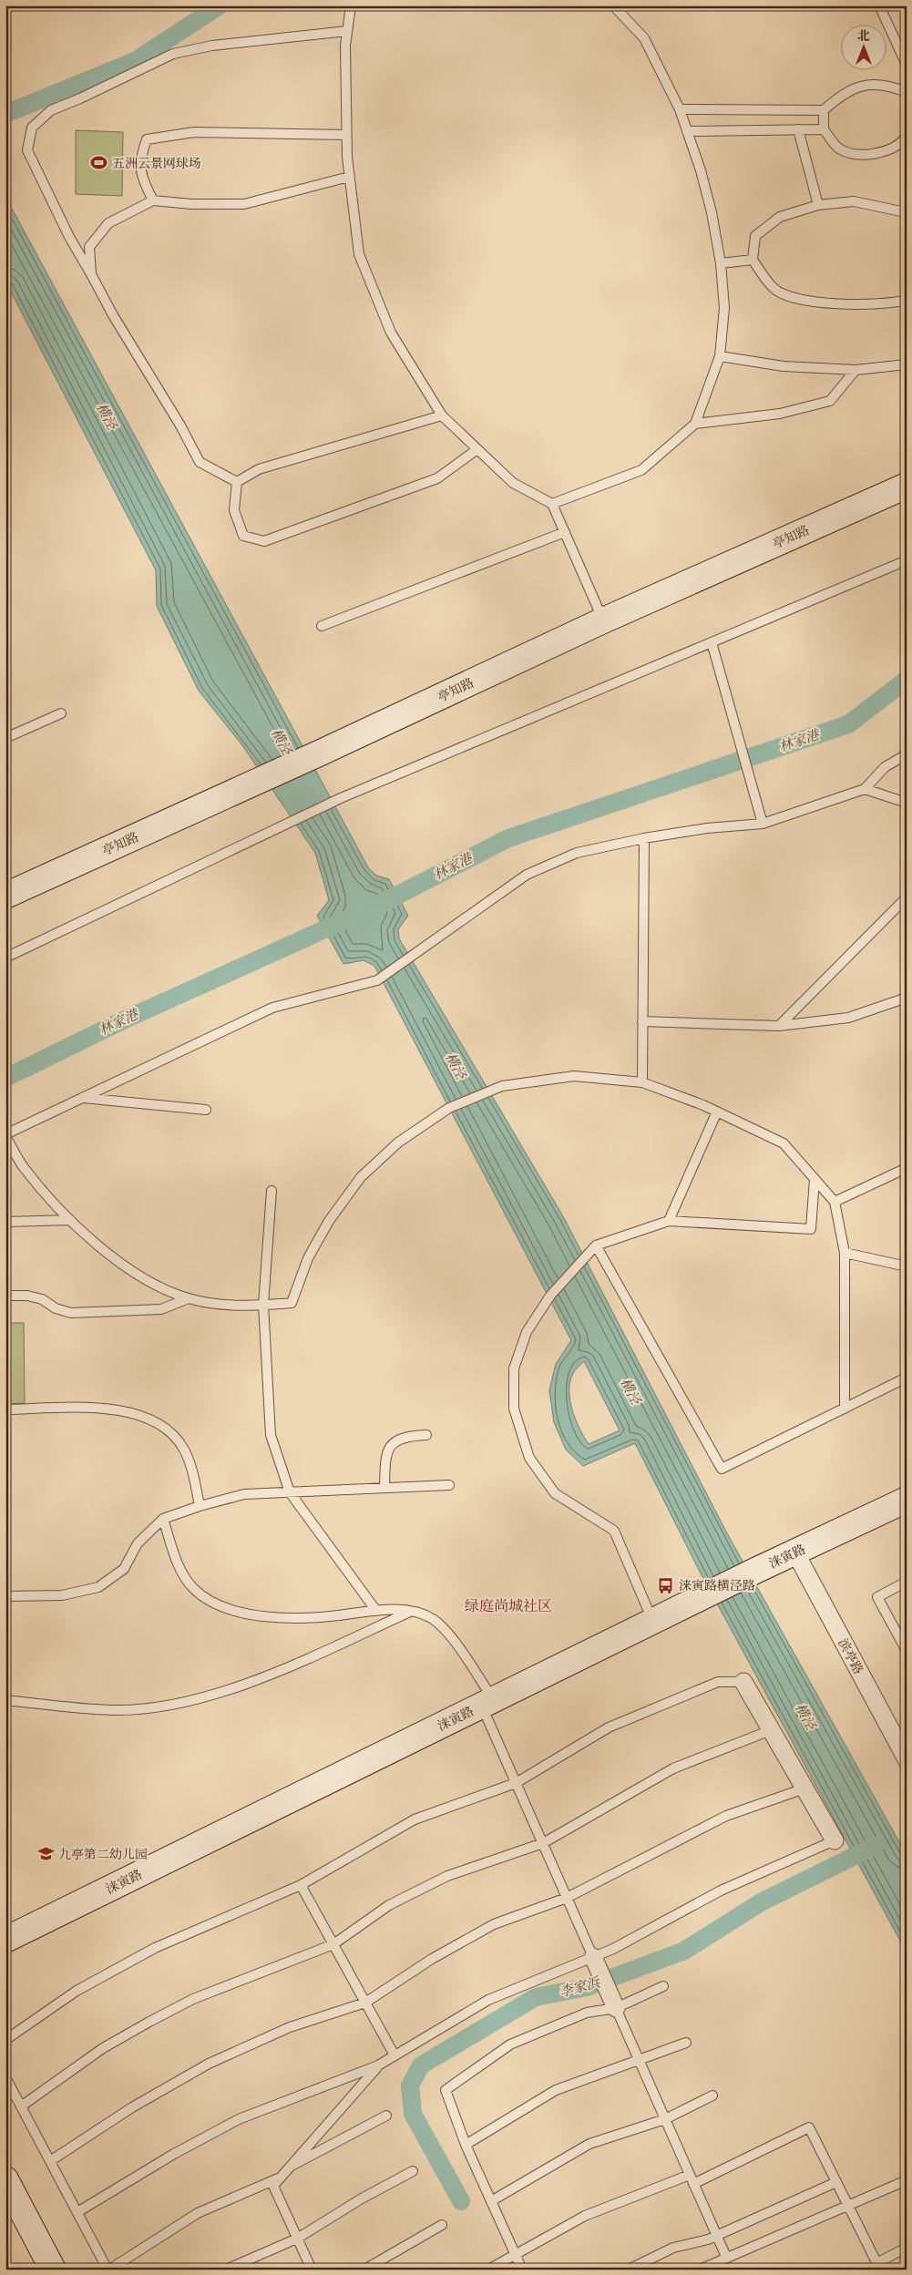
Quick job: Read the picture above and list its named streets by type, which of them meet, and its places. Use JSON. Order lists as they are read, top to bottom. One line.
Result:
{"streets":{"street":["亭知路","涞寅路","滨亭路"]},"crossings":[["涞寅路","滨亭路"]],"districts":["绿庭尚城社区"],"water":["横泾","林家港","李家浜"],"places":{"sports":["五洲云景网球场"],"bus stop":["涞寅路横泾路"],"school or university":["九亭第二幼儿园"]},"north":"top"}
